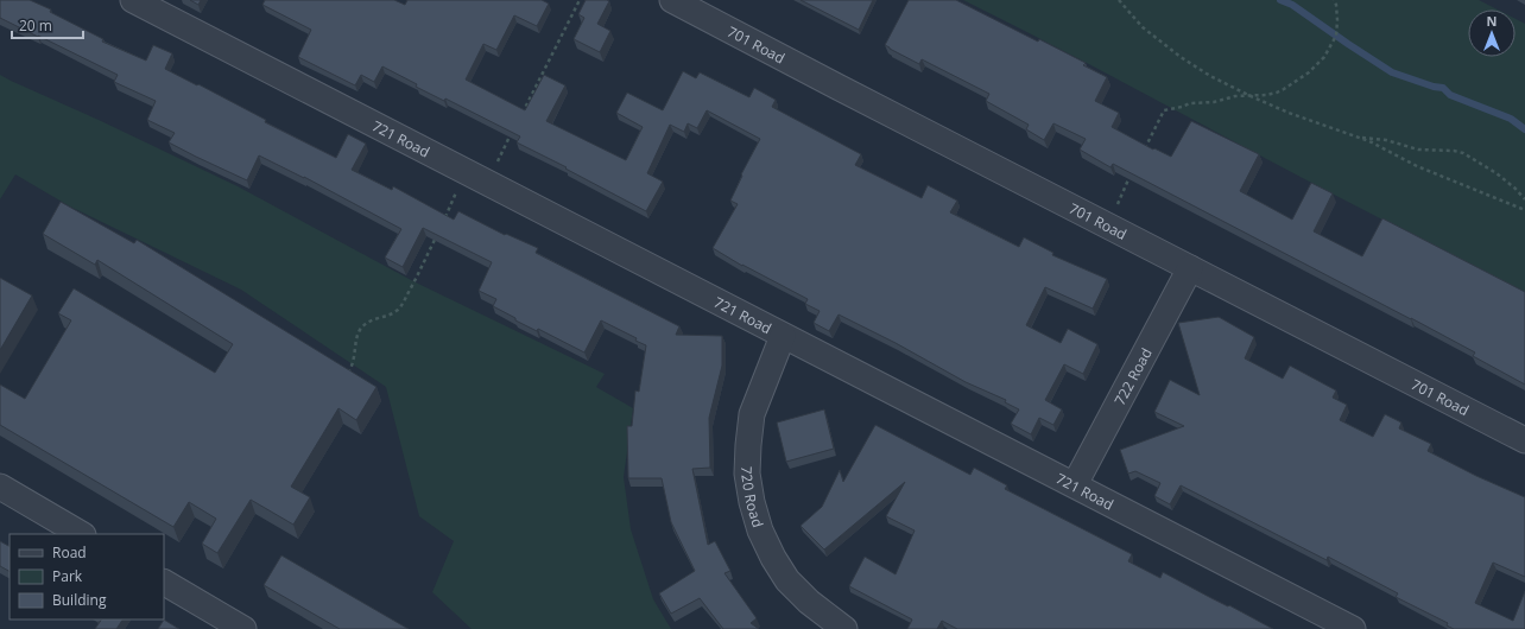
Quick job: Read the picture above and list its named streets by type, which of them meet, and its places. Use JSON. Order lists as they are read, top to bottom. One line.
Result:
{"streets":{"street":["701 Road","721 Road","722 Road","720 Road"]},"crossings":[["701 Road","722 Road"],["721 Road","722 Road"],["721 Road","720 Road"]],"legend":["Road","Park","Building"],"scale_bar":"20 m","north":"top"}
